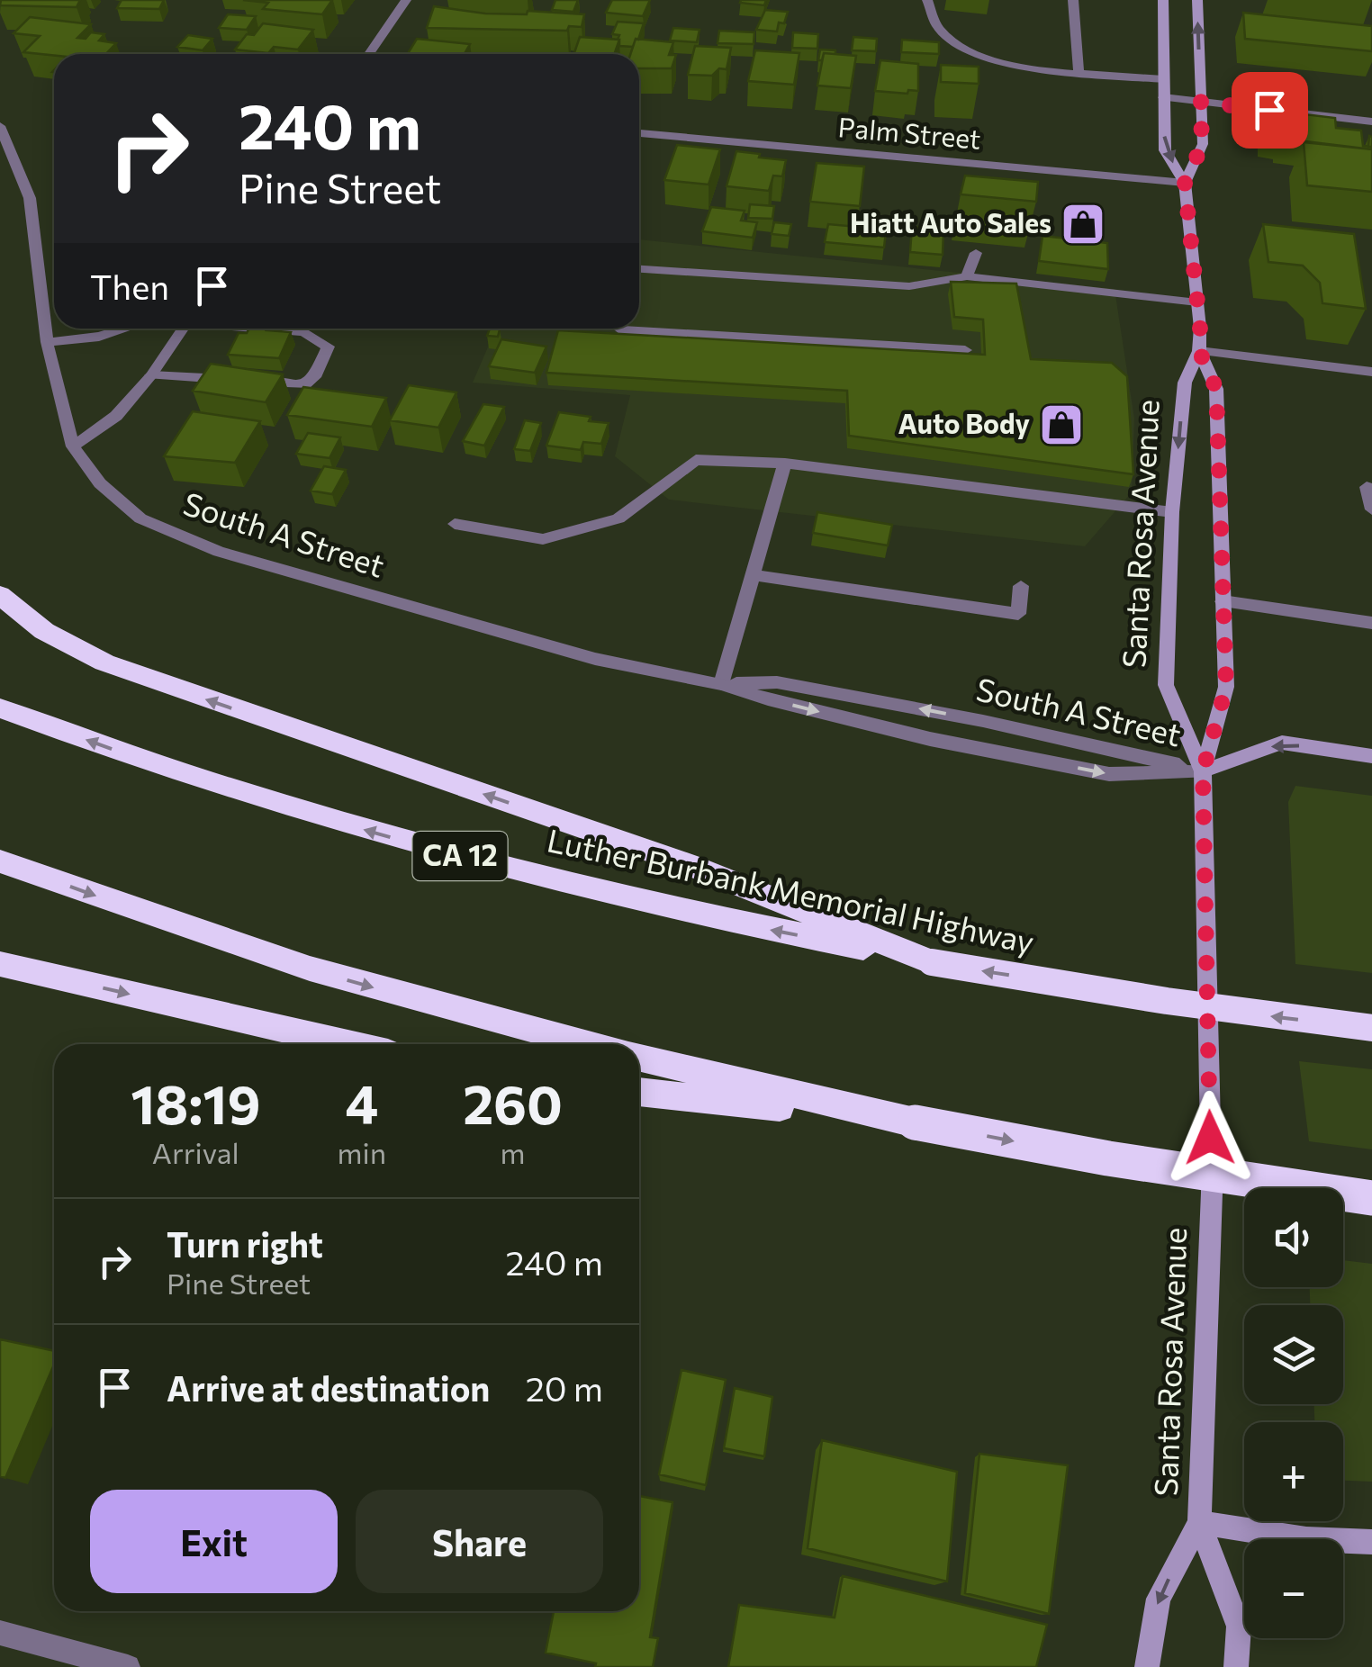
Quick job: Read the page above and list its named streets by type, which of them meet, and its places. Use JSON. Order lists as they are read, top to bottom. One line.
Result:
{"streets":{"highway":["CA 12","Luther Burbank Memorial Highway"],"main road":["Santa Rosa Avenue"],"street":["Palm Street","South A Street"]},"crossings":[["Palm Street","Santa Rosa Avenue"],["Santa Rosa Avenue","South A Street"]],"places":{"shop":["Hiatt Auto Sales","Auto Body"]},"page":{"turn":["240 m","Pine Street"],"then":"Then","eta":["18:19","Arrival","4","min","260","m"],"map_buttons":["+","−"],"list":[{"name":"Turn right","note":"Pine Street","value":"240 m"},{"name":"Arrive at destination","value":"20 m"}],"buttons":["Exit","Share"]}}
